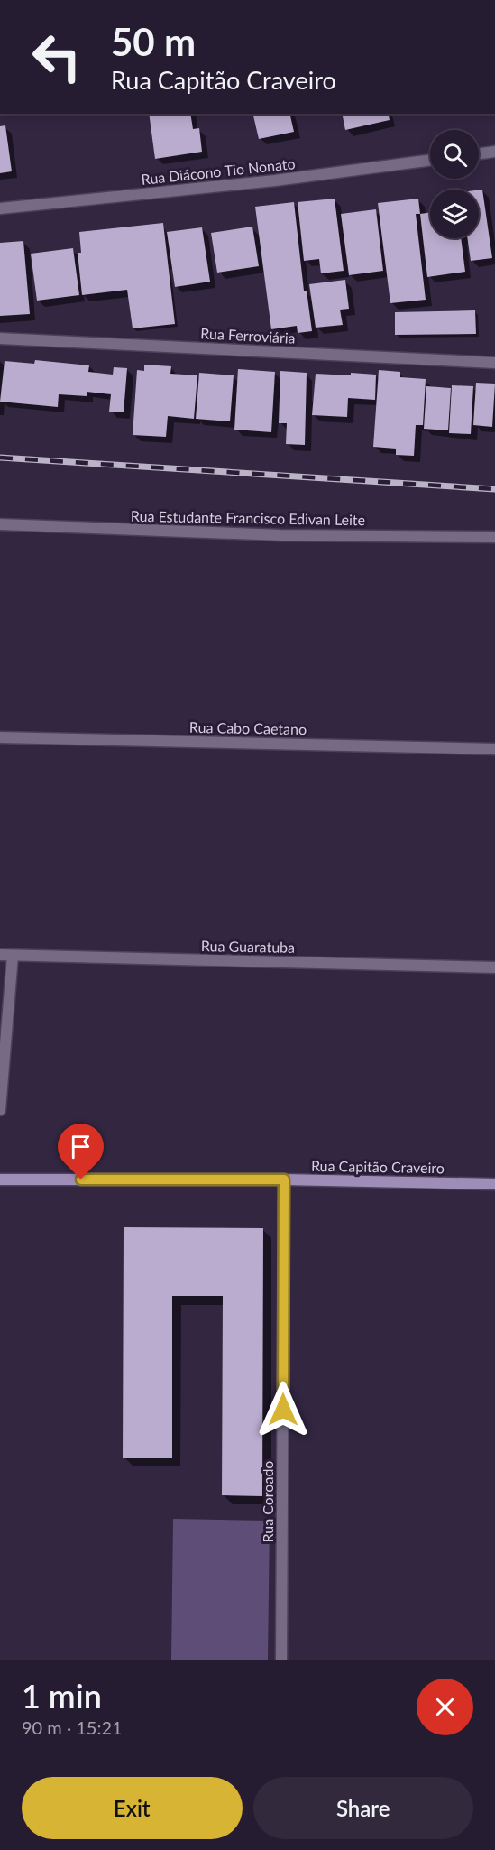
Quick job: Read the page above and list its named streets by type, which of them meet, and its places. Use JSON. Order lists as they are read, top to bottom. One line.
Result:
{"streets":{"street":["Rua Diácono Tio Nonato","Rua Ferroviária","Rua Estudante Francisco Edivan Leite","Rua Cabo Caetano","Rua Guaratuba","Rua Capitão Craveiro","Rua Coroado"]},"crossings":[["Rua Capitão Craveiro","Rua Coroado"]],"page":{"turn":["50 m","Rua Capitão Craveiro"],"heading":["1 min","90 m · 15:21"],"buttons":["Exit","Share"]}}
